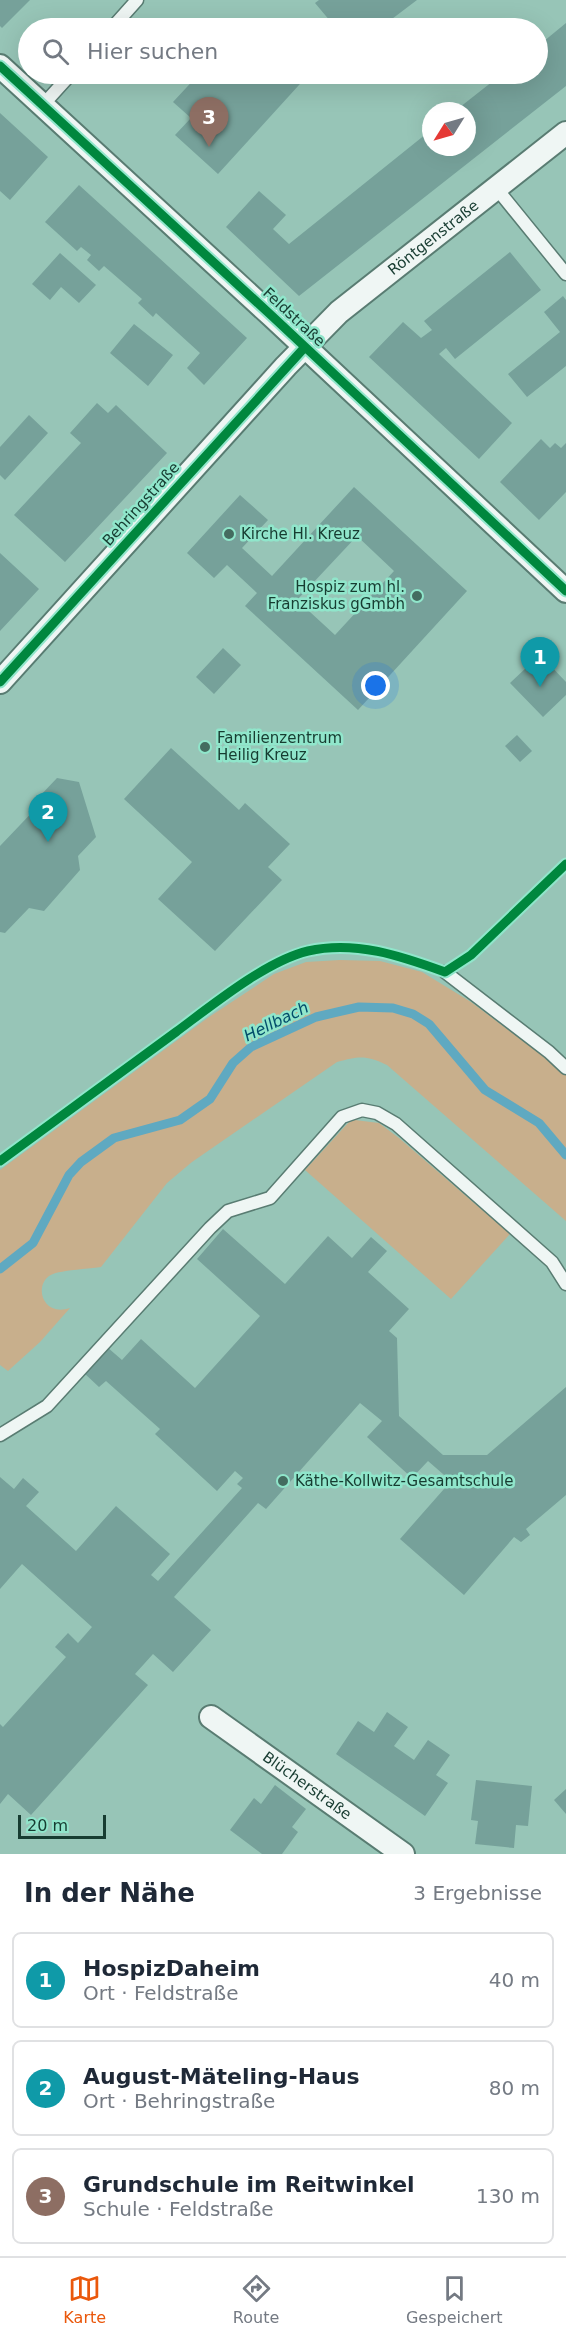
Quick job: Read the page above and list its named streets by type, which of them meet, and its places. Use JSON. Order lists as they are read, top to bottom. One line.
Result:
{"streets":{"street":["Röntgenstraße","Feldstraße","Behringstraße","Blücherstraße"]},"crossings":[["Röntgenstraße","Feldstraße"],["Röntgenstraße","Behringstraße"],["Feldstraße","Behringstraße"]],"water":["Hellbach"],"places":["Kirche Hl. Kreuz","Hospiz zum hl. Franziskus gGmbh","Familienzentrum Heilig Kreuz","Käthe-Kollwitz-Gesamtschule"],"scale_bar":"20 m","north":"bottom left","page":{"search":"Hier suchen","pins":["3","1","2"],"scale":"20 m","heading":["In der Nähe","3 Ergebnisse"],"list":[{"mark":"1","name":"HospizDaheim","note":"Ort · Feldstraße","value":"40 m"},{"mark":"2","name":"August-Mäteling-Haus","note":"Ort · Behringstraße","value":"80 m"},{"mark":"3","name":"Grundschule im Reitwinkel","note":"Schule · Feldstraße","value":"130 m"}],"nav":["Karte","Route","Gespeichert"]}}
